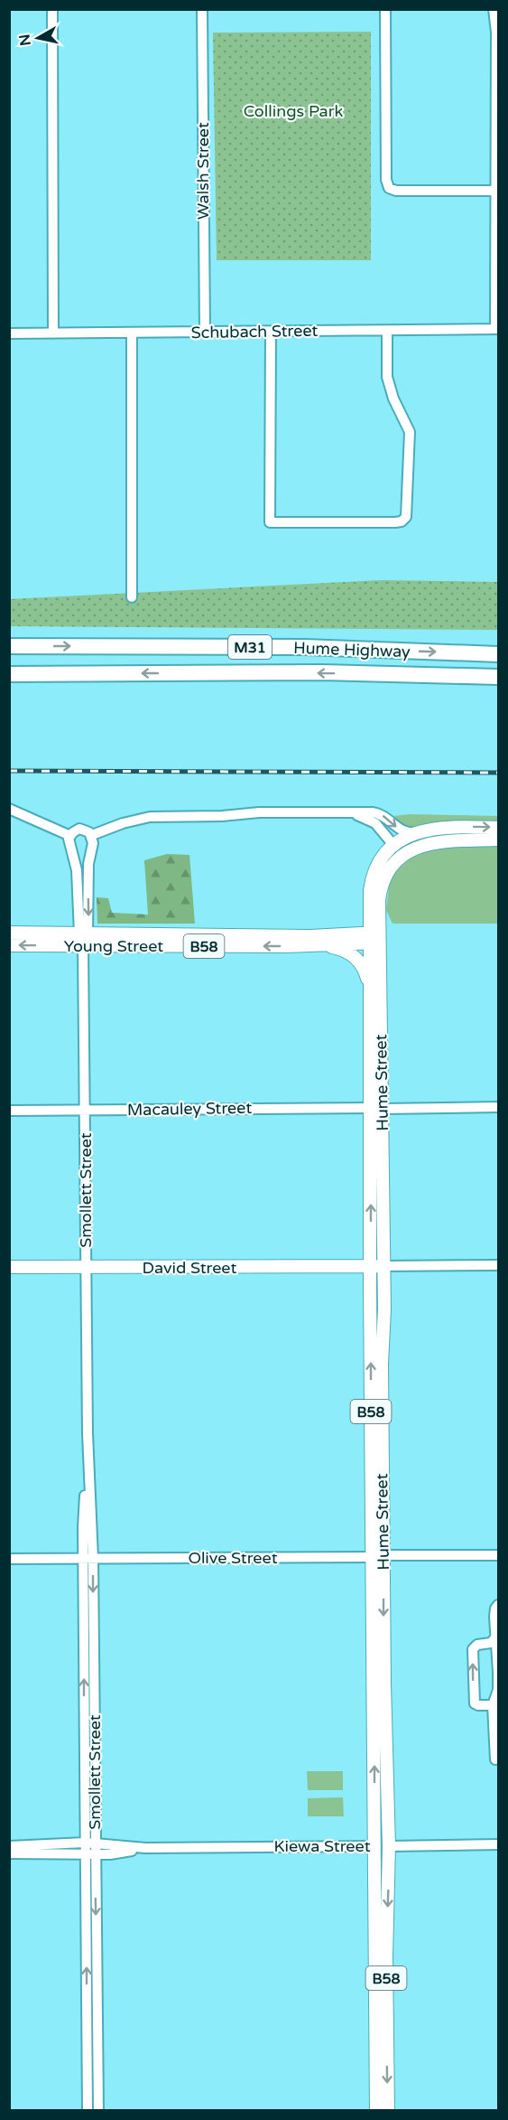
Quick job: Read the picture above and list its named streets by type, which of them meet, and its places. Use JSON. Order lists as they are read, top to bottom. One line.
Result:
{"streets":{"highway":["M31","Hume Highway"],"main road":["Young Street","B58","Hume Street","David Street","Kiewa Street"],"street":["Walsh Street","Schubach Street","Macauley Street","Smollett Street","Olive Street"]},"crossings":[["Walsh Street","Schubach Street"],["Young Street","B58"],["Young Street","Hume Street"],["Young Street","Smollett Street"],["B58","Hume Street"],["Hume Street","Macauley Street"],["Hume Street","David Street"],["Hume Street","Olive Street"],["Hume Street","Kiewa Street"],["Macauley Street","Smollett Street"],["Smollett Street","David Street"],["Smollett Street","Olive Street"],["Smollett Street","Kiewa Street"]],"parks":["Collings Park"],"north":"left"}
